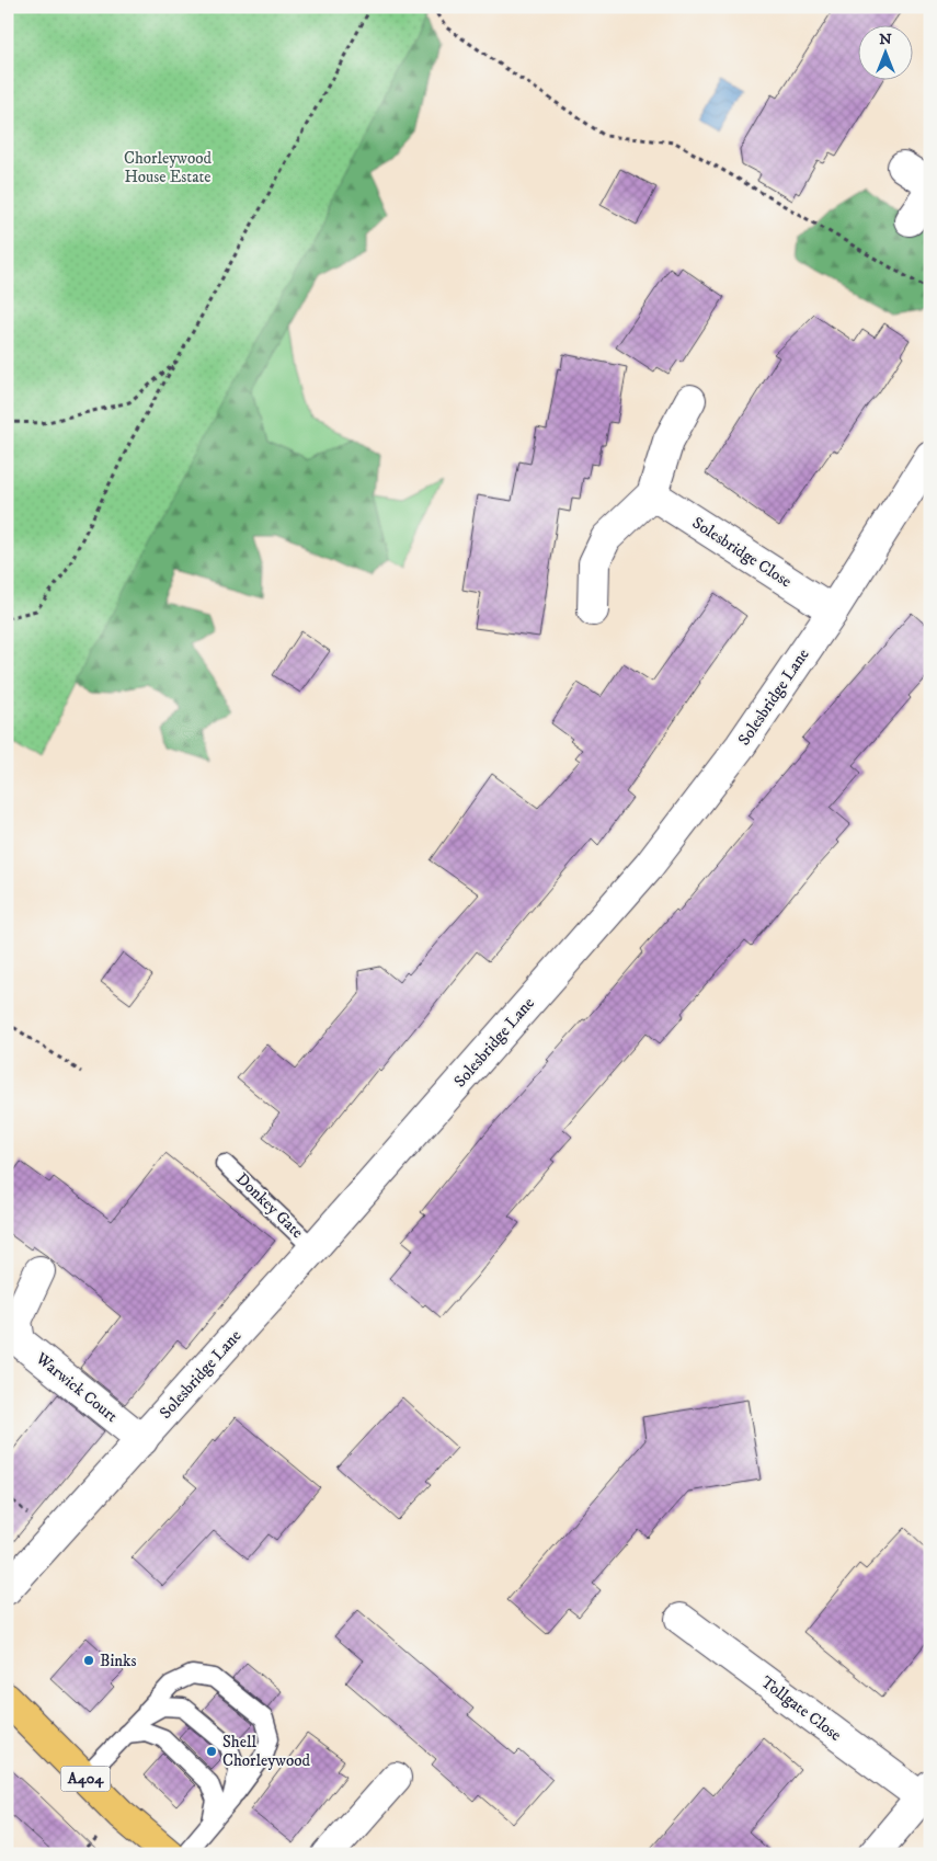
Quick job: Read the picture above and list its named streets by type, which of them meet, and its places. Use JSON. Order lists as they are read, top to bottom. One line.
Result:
{"streets":{"main road":["A404"],"street":["Solesbridge Close","Solesbridge Lane","Warwick Court","Tollgate Close"],"lane":["Donkey Gate"]},"crossings":[["Solesbridge Close","Solesbridge Lane"],["Solesbridge Lane","Donkey Gate"],["Solesbridge Lane","Warwick Court"]],"parks":["Chorleywood House Estate"],"places":["Binks","Shell Chorleywood"],"north":"top"}
